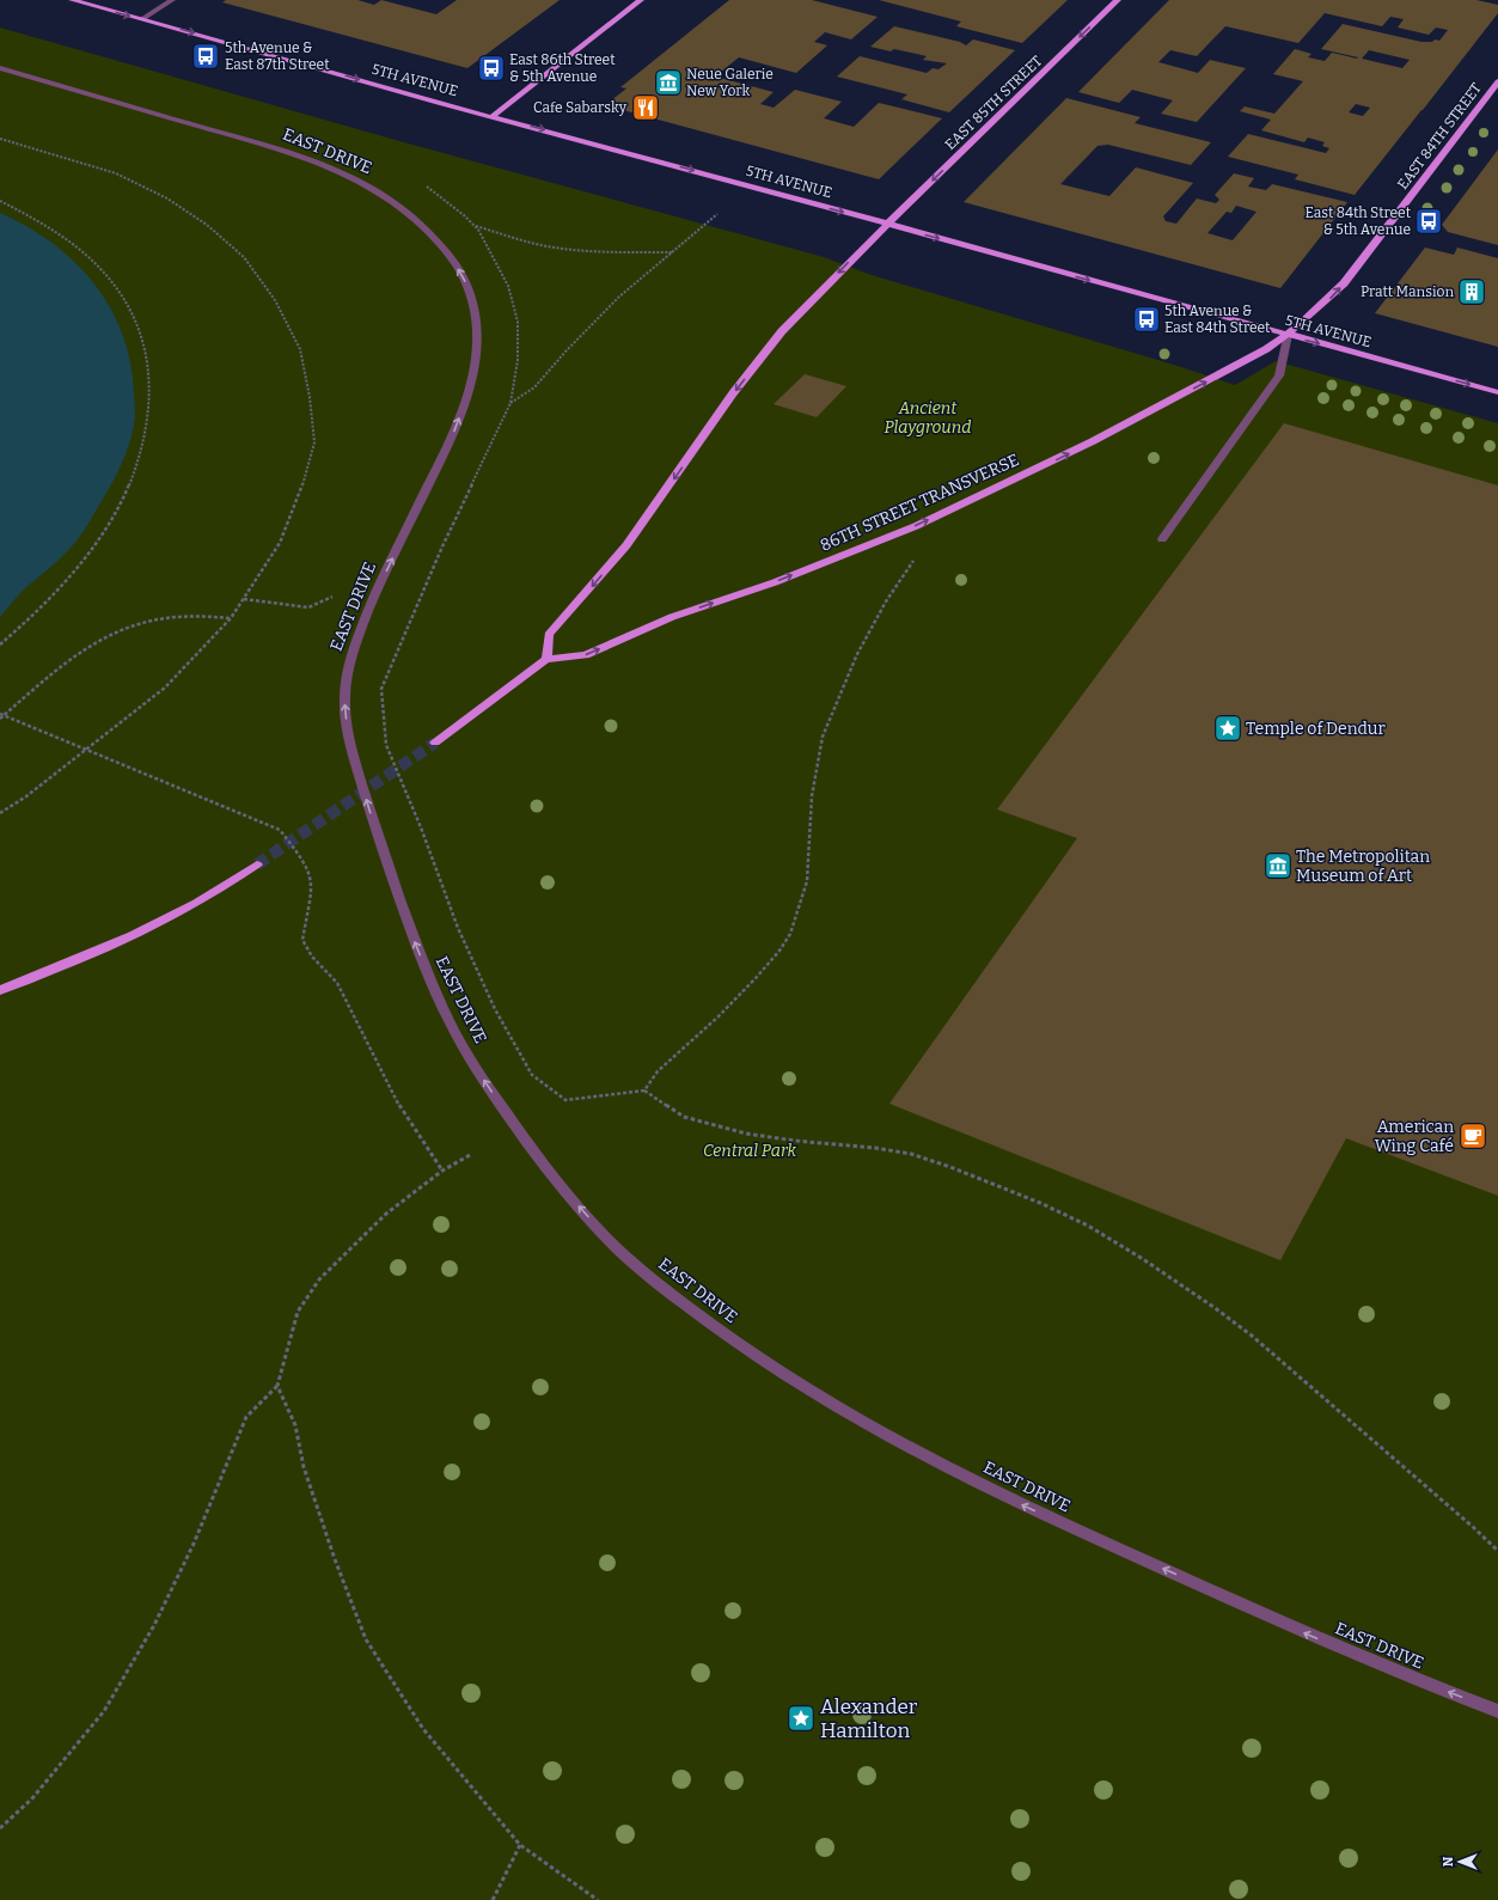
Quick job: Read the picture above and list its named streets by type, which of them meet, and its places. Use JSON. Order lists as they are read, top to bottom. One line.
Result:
{"streets":{"main road":["5TH AVENUE","EAST 85TH STREET","EAST 84TH STREET","86TH STREET TRANSVERSE"],"street":["EAST DRIVE"]},"crossings":[["5TH AVENUE","EAST 85TH STREET"],["5TH AVENUE","EAST 84TH STREET"],["5TH AVENUE","86TH STREET TRANSVERSE"],["EAST 84TH STREET","86TH STREET TRANSVERSE"]],"one_way":["5TH AVENUE","EAST 85TH STREET","EAST 84TH STREET","EAST DRIVE","86TH STREET TRANSVERSE"],"parks":["Ancient Playground","Central Park"],"places":{"bus stop":["5th Avenue & East 87th Street","East 86th Street & 5th Avenue","East 84th Street & 5th Avenue","5th Avenue & East 84th Street"],"museum":["Neue Galerie New York","The Metropolitan Museum of Art"],"restaurant":["Cafe Sabarsky"],"building":["Pratt Mansion"],"place":["Temple of Dendur","Alexander Hamilton"],"cafe":["American Wing Café"]},"north":"left"}
